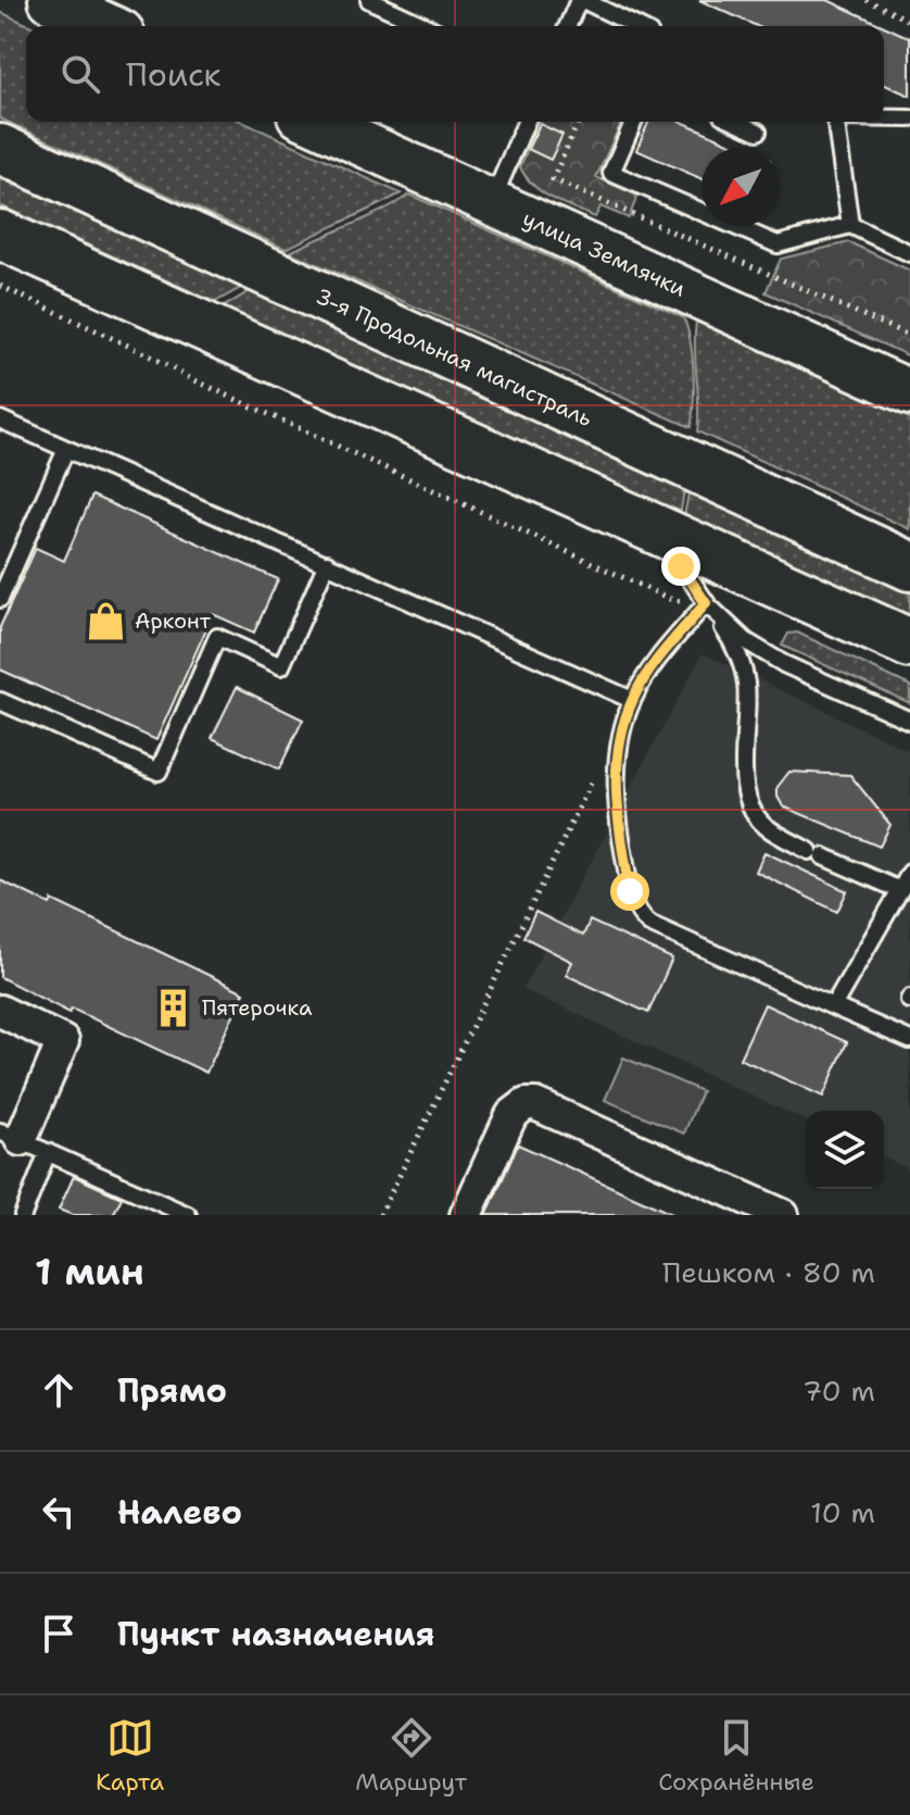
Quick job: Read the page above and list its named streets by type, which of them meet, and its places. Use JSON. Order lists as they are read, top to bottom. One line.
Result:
{"streets":{"highway":["3-я Продольная магистраль"],"main road":["улица Землячки"]},"places":{"shop":["Арконт"],"building":["Пятерочка"]},"north":"bottom left","page":{"search":"Поиск","heading":["1 мин","Пешком · 80 m"],"list":[["Прямо","70 m"],["Налево","10 m"],"Пункт назначения"],"nav":["Карта","Маршрут","Сохранённые"]}}
